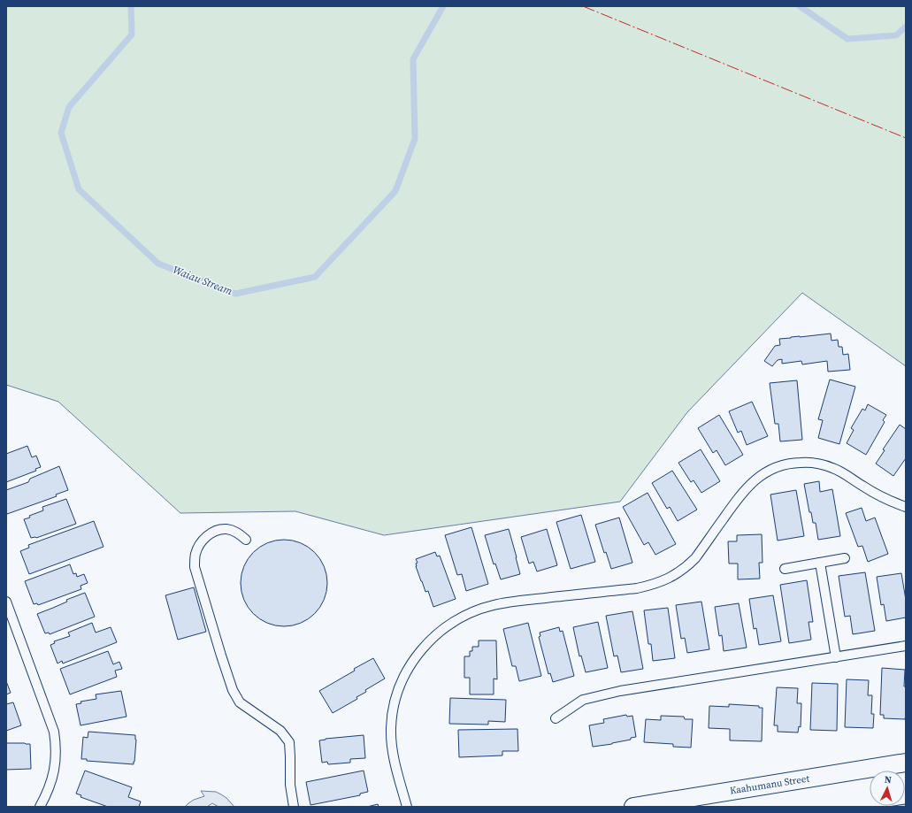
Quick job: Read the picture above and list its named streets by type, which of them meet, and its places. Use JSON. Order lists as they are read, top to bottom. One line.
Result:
{"streets":{"street":["Kaahumanu Street"]},"water":["Waiau Stream"],"north":"top"}
